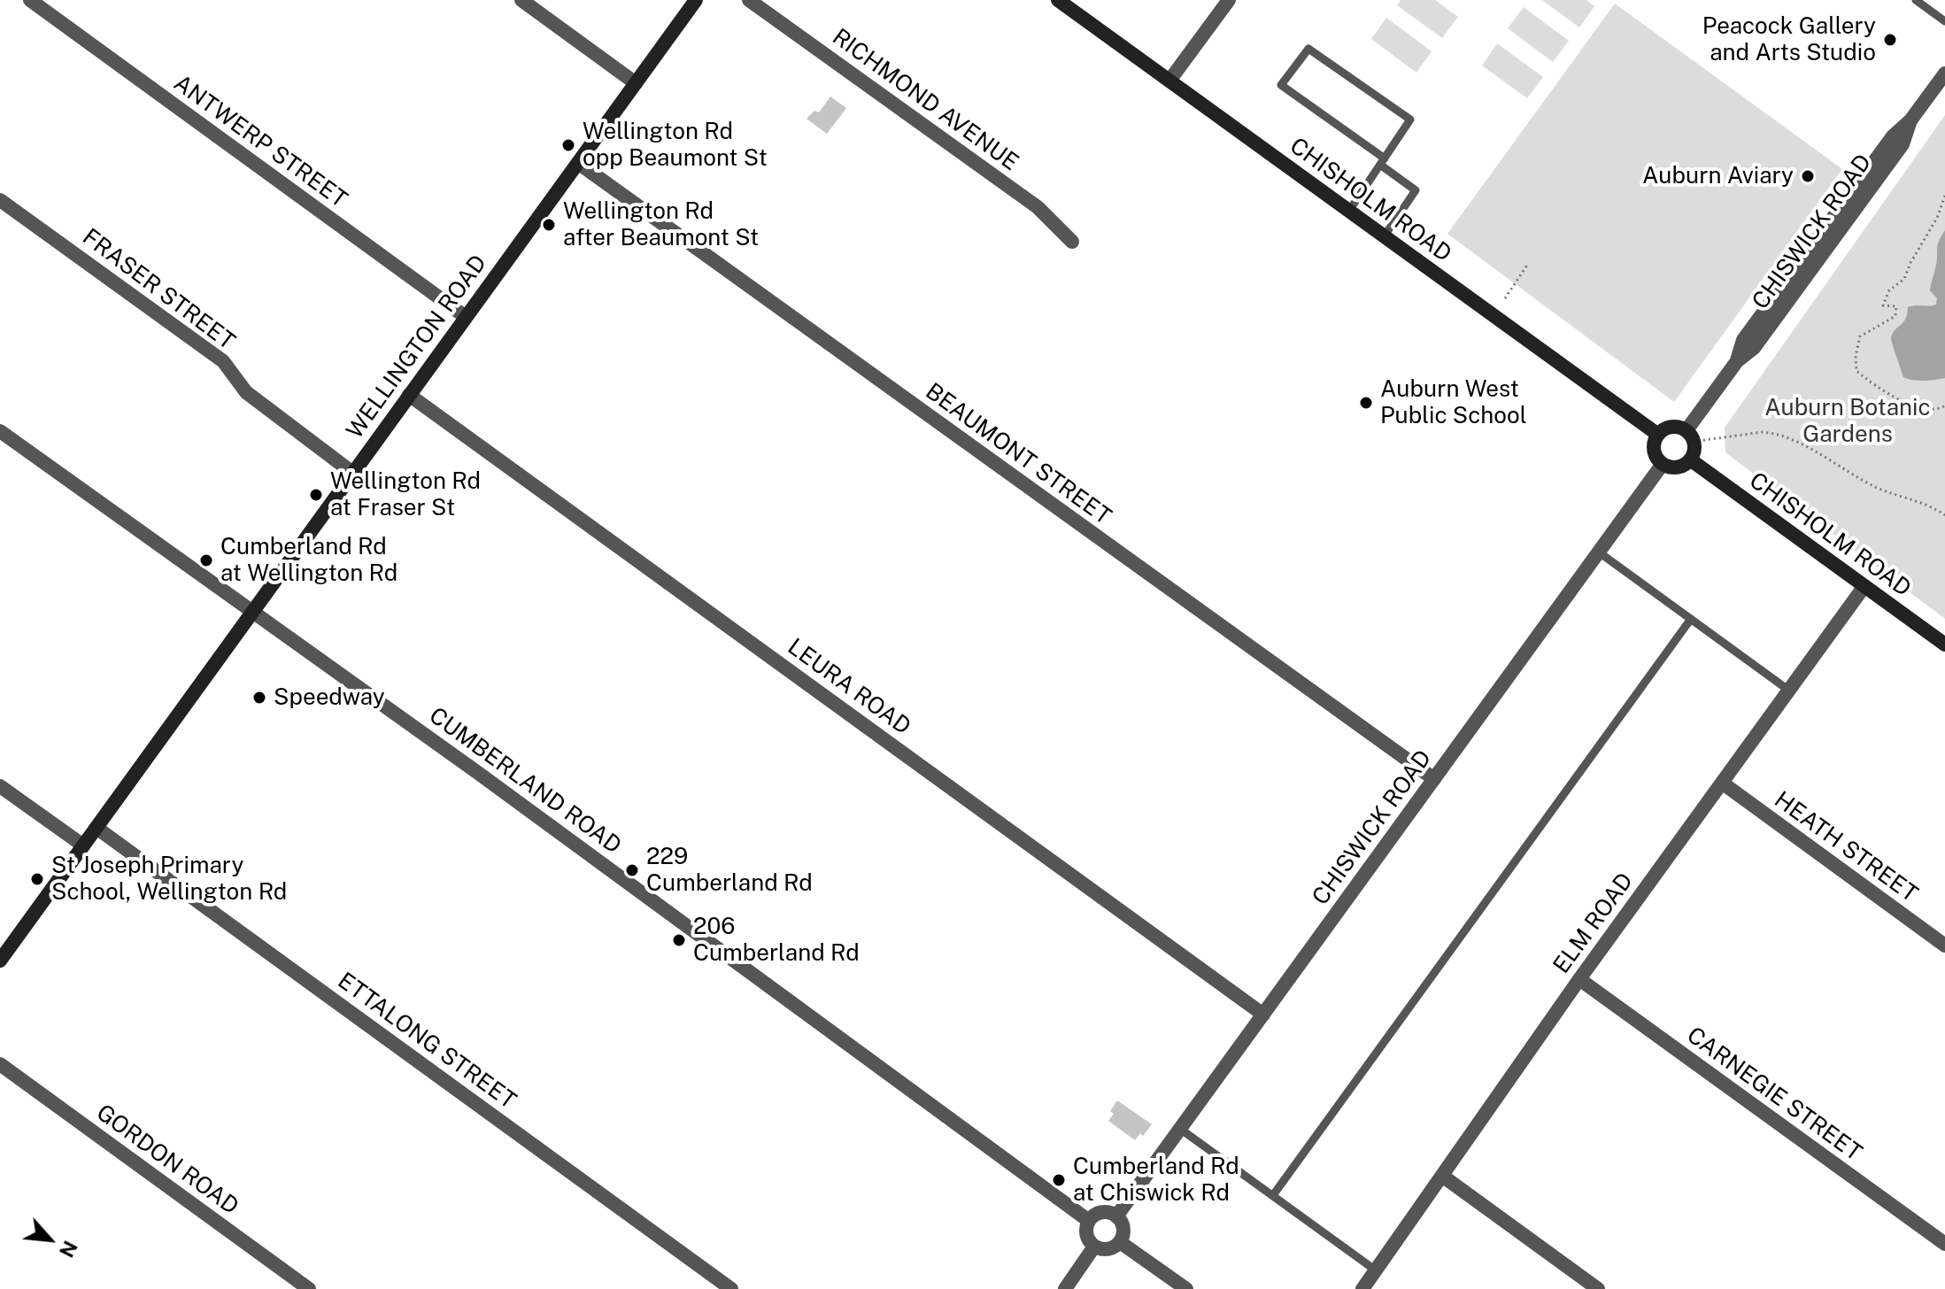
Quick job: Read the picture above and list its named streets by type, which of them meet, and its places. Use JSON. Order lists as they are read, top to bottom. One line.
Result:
{"streets":{"main road":["CHISHOLM ROAD","WELLINGTON ROAD"],"street":["RICHMOND AVENUE","ANTWERP STREET","CHISWICK ROAD","FRASER STREET","BEAUMONT STREET","LEURA ROAD","CUMBERLAND ROAD","HEATH STREET","ELM ROAD","ETTALONG STREET","CARNEGIE STREET","GORDON ROAD"]},"crossings":[["ANTWERP STREET","WELLINGTON ROAD"],["CHISHOLM ROAD","CHISWICK ROAD"],["CHISHOLM ROAD","ELM ROAD"],["CHISWICK ROAD","BEAUMONT STREET"],["CHISWICK ROAD","LEURA ROAD"],["CHISWICK ROAD","CUMBERLAND ROAD"],["FRASER STREET","WELLINGTON ROAD"],["WELLINGTON ROAD","BEAUMONT STREET"],["WELLINGTON ROAD","LEURA ROAD"],["WELLINGTON ROAD","CUMBERLAND ROAD"],["WELLINGTON ROAD","ETTALONG STREET"],["HEATH STREET","ELM ROAD"],["ELM ROAD","CARNEGIE STREET"]],"parks":["Auburn Botanic Gardens"],"places":["Peacock Gallery and Arts Studio","Wellington Rd opp Beaumont St","Auburn Aviary","Wellington Rd after Beaumont St","Auburn West Public School","Wellington Rd at Fraser St","Cumberland Rd at Wellington Rd","Speedway","229 Cumberland Rd","St Joseph Primary School, Wellington Rd","206 Cumberland Rd","Cumberland Rd at Chiswick Rd"],"north":"bottom right"}
